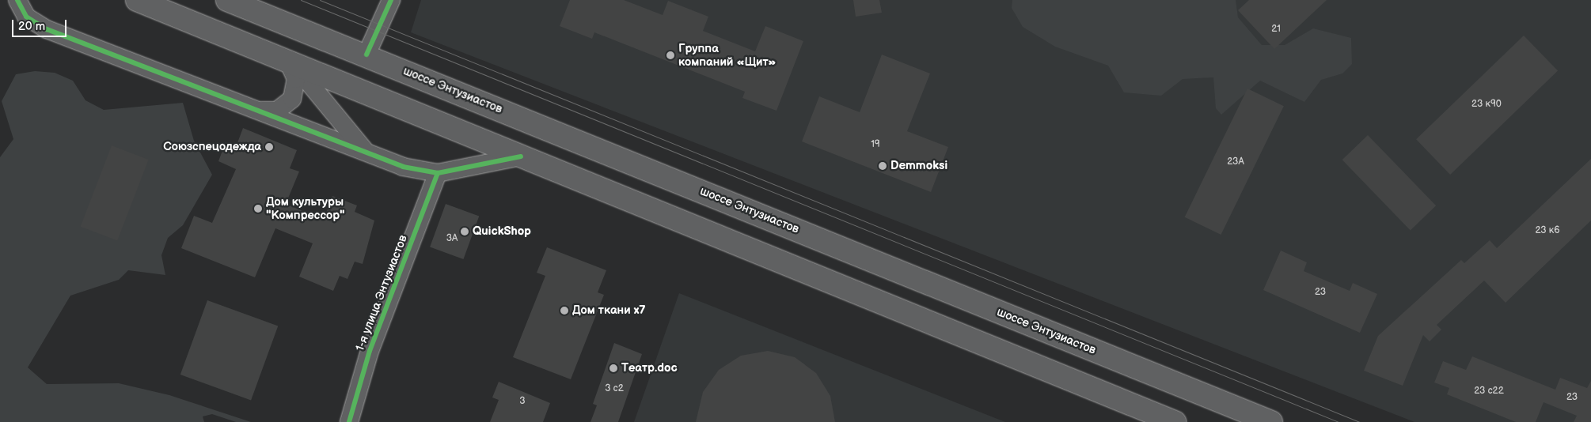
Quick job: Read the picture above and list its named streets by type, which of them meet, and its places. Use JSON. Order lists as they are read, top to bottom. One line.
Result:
{"streets":{"main road":["шоссе Энтузиастов"],"street":["1-я улица Энтузиастов"]},"places":["Группа компаний «Щит»","Союзспецодежда","Demmoksi","Дом культуры \"Компрессор\"","QuickShop","Дом ткани x7","Театр.doc"],"house_numbers":["21","23 к90","19","23А","23 к6","3А","23","3 с2","23 с22","23","3"],"scale_bar":"20 m"}
